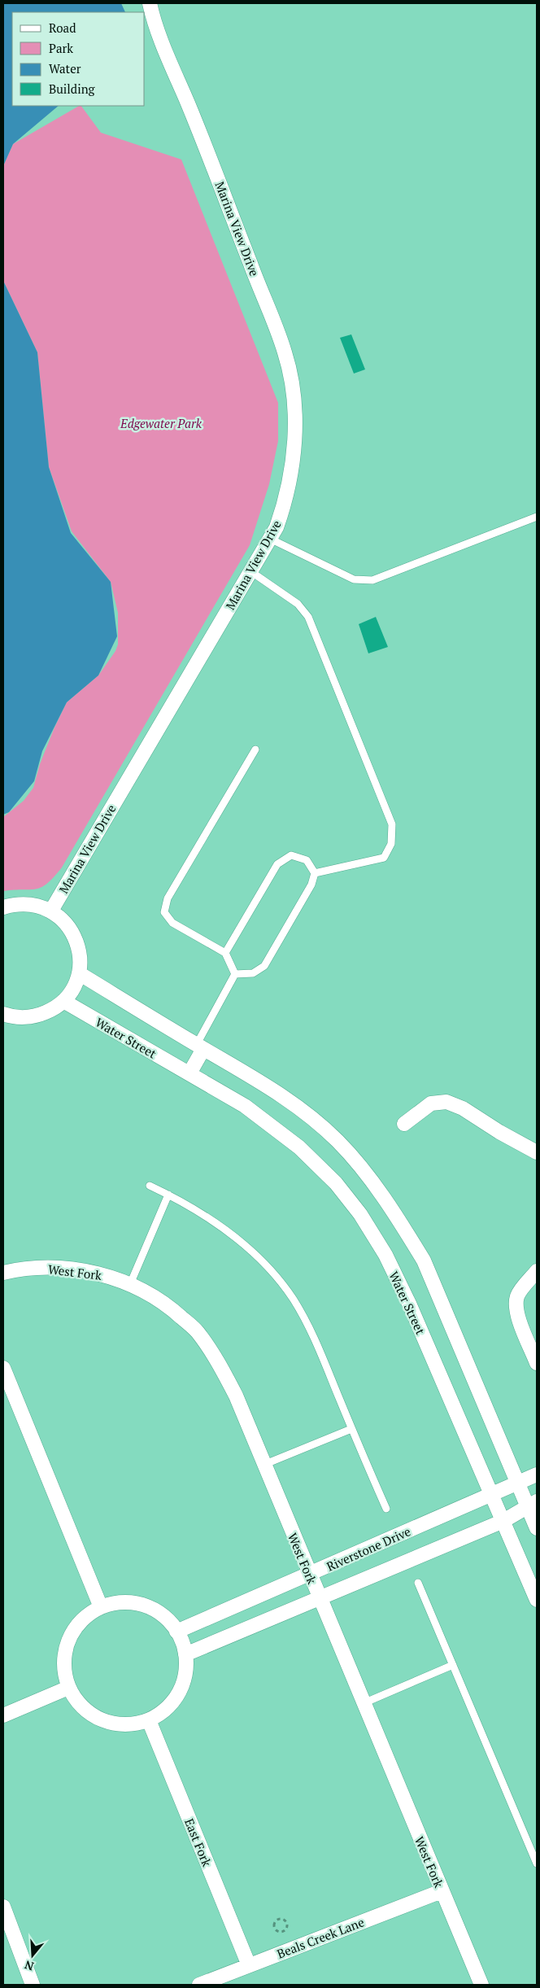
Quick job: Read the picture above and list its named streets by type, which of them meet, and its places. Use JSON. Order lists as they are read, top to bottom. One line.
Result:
{"streets":{"street":["Marina View Drive","Water Street","West Fork","Riverstone Drive","East Fork","Beals Creek Lane"]},"crossings":[["Water Street","Riverstone Drive"],["West Fork","Riverstone Drive"],["West Fork","Beals Creek Lane"],["Riverstone Drive","East Fork"],["East Fork","Beals Creek Lane"]],"parks":["Edgewater Park"],"legend":["Road","Park","Water","Building"],"north":"bottom"}
